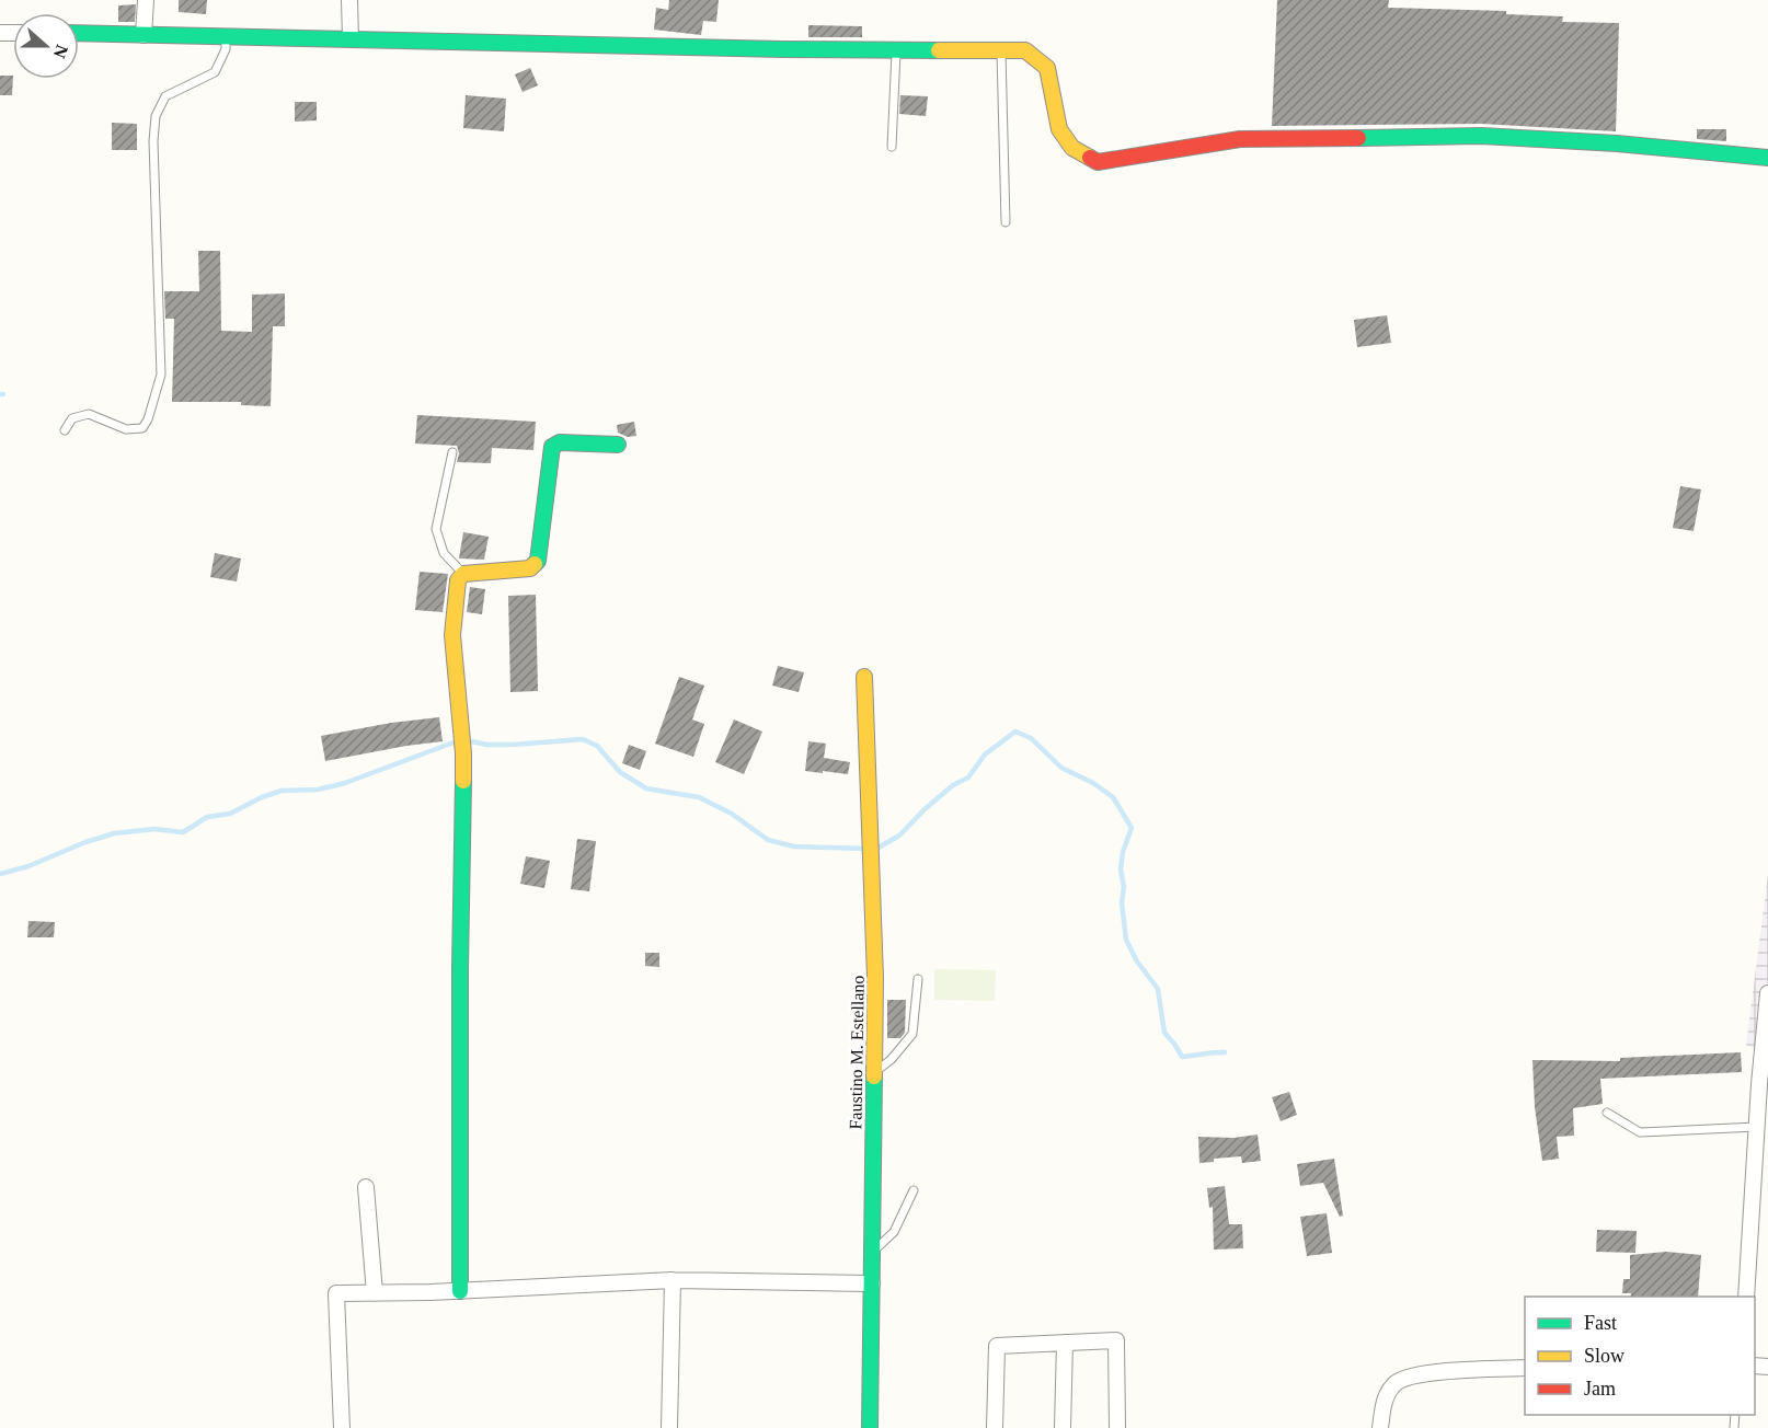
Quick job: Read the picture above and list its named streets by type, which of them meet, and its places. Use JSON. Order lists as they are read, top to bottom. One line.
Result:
{"streets":{"street":["Faustino M. Estellano"]},"legend":["Fast","Slow","Jam"],"north":"right"}
